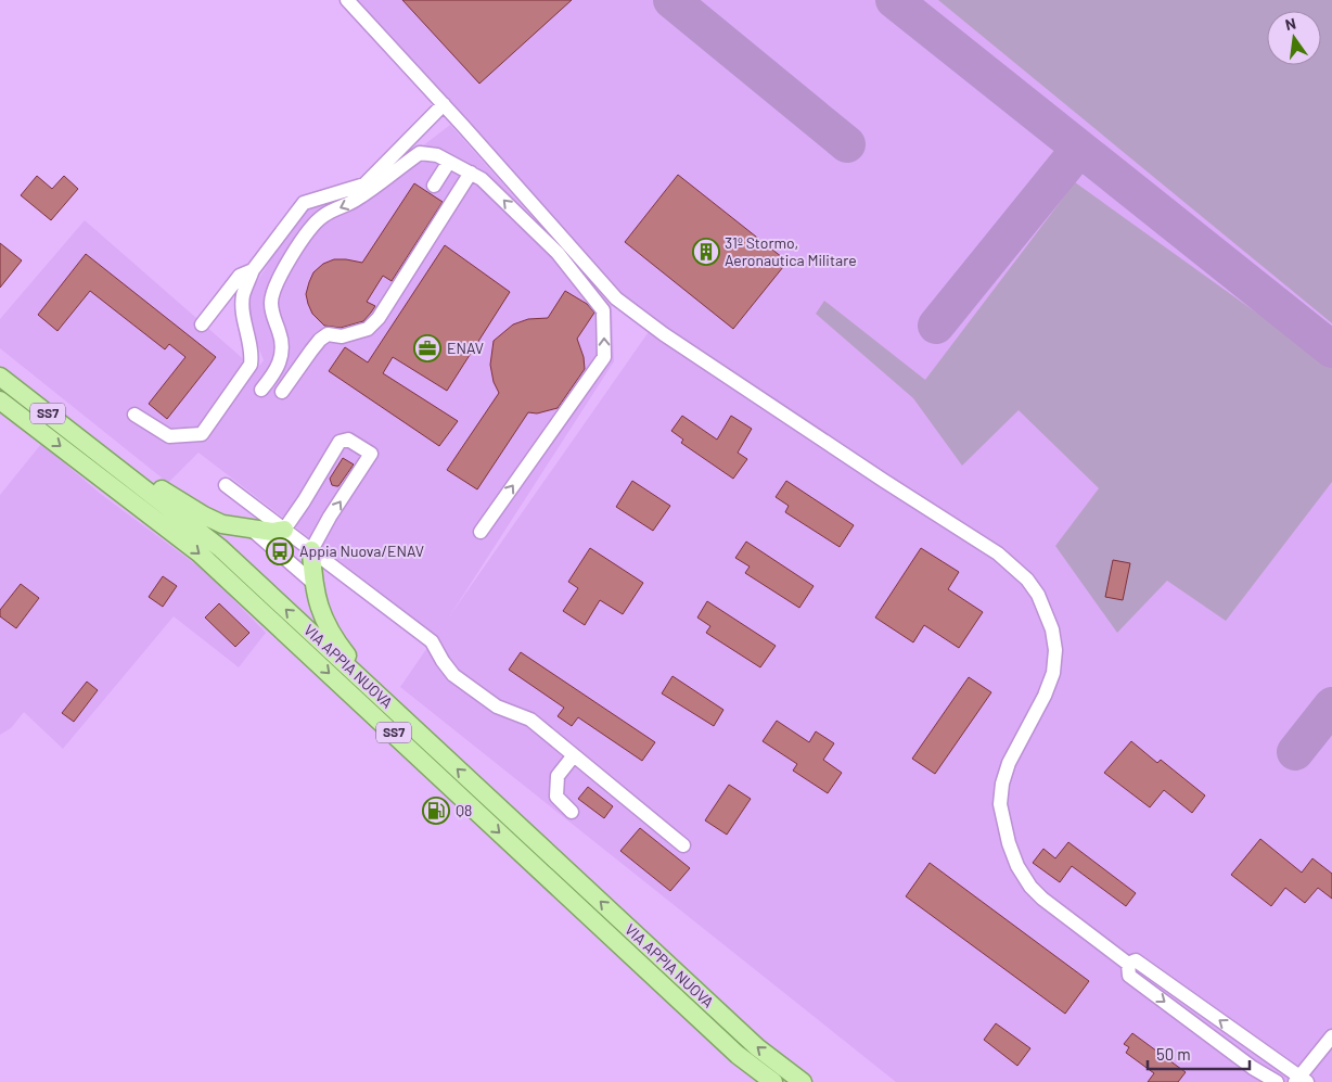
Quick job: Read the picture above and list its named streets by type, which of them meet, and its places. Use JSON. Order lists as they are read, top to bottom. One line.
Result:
{"streets":{"main road":["SS7","VIA APPIA NUOVA"]},"places":{"building":["31º Stormo, Aeronautica Militare"],"office":["ENAV"],"bus stop":["Appia Nuova/ENAV"],"fuel station":["Q8"]},"scale_bar":"50 m","north":"top"}
